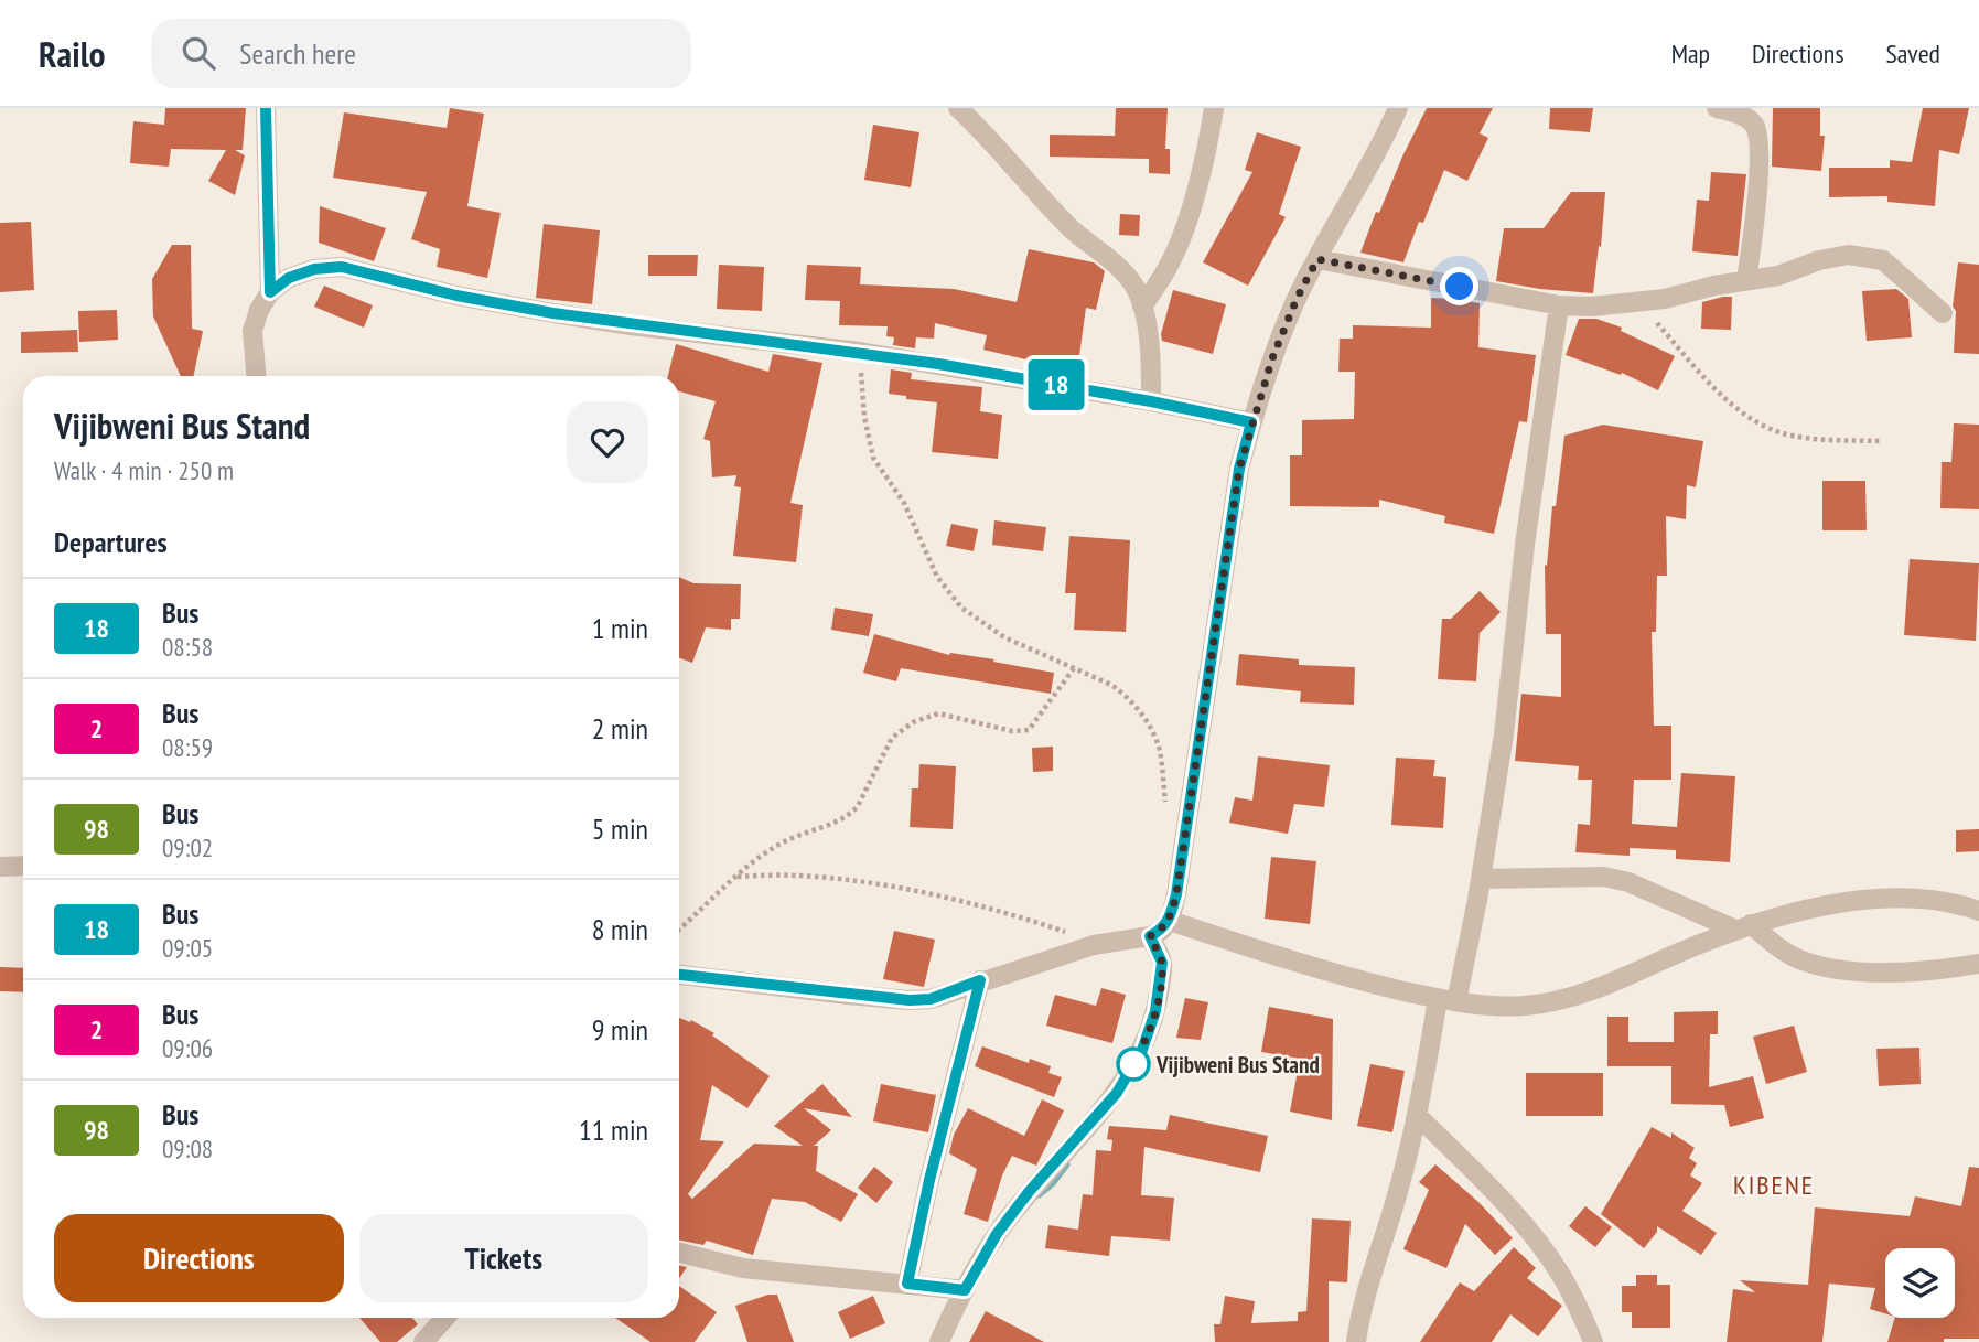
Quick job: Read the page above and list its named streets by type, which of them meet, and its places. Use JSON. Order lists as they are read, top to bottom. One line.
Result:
{"districts":["KIBENE"],"places":["Vijibweni Bus Stand"],"lines":["bus line 18"],"page":{"header":"Railo","search":"Search here","nav":["Map","Directions","Saved"],"on_map":"18","heading":[["Vijibweni Bus Stand","Walk · 4 min · 250 m"],"Departures"],"list":[{"mark":"18","name":"Bus","note":"08:58","value":"1 min"},{"mark":"2","name":"Bus","note":"08:59","value":"2 min"},{"mark":"98","name":"Bus","note":"09:02","value":"5 min"},{"mark":"18","name":"Bus","note":"09:05","value":"8 min"},{"mark":"2","name":"Bus","note":"09:06","value":"9 min"},{"mark":"98","name":"Bus","note":"09:08","value":"11 min"}],"buttons":["Directions","Tickets"]}}
